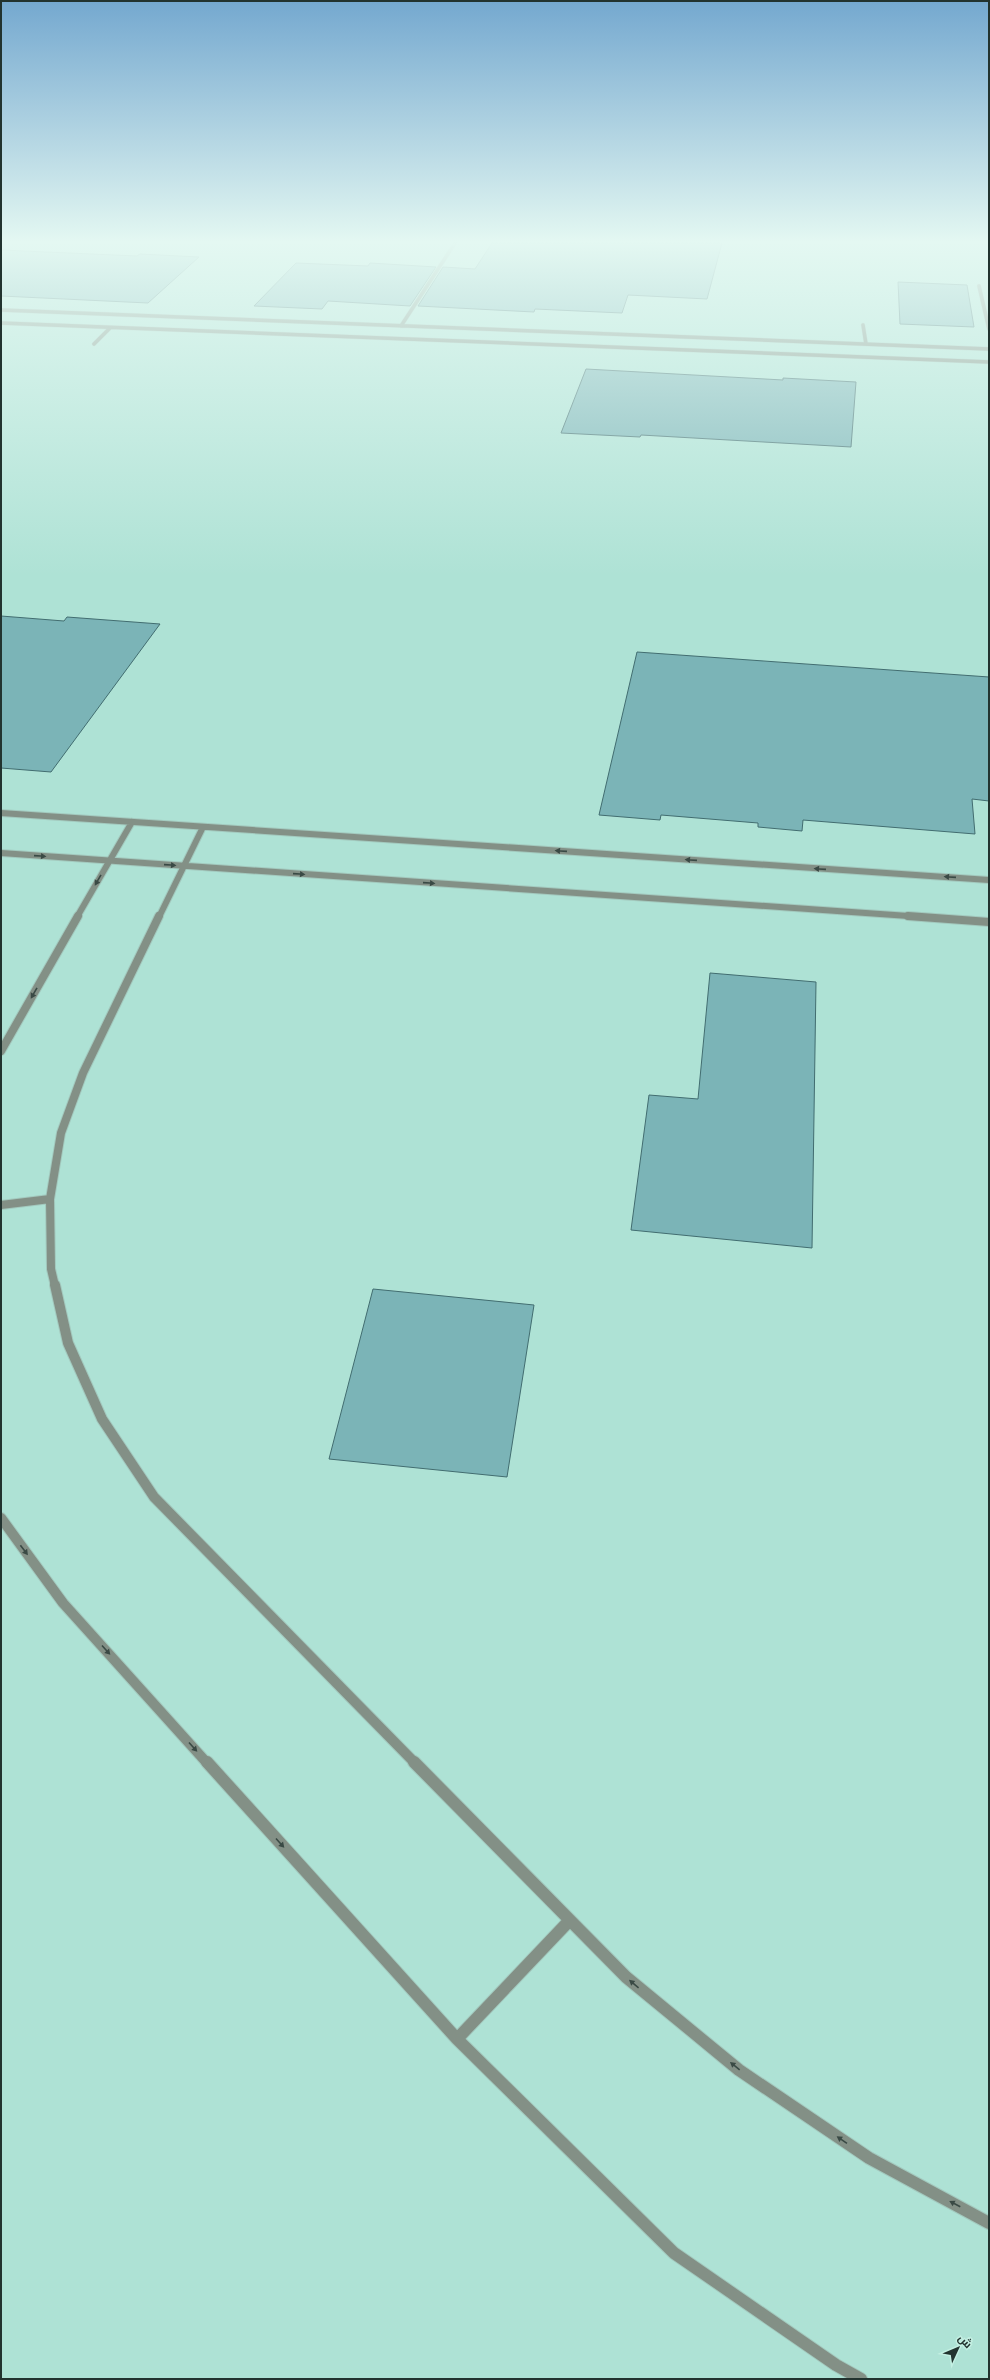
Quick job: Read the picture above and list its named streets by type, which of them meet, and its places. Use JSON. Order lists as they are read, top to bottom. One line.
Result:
{"north":"top right"}
